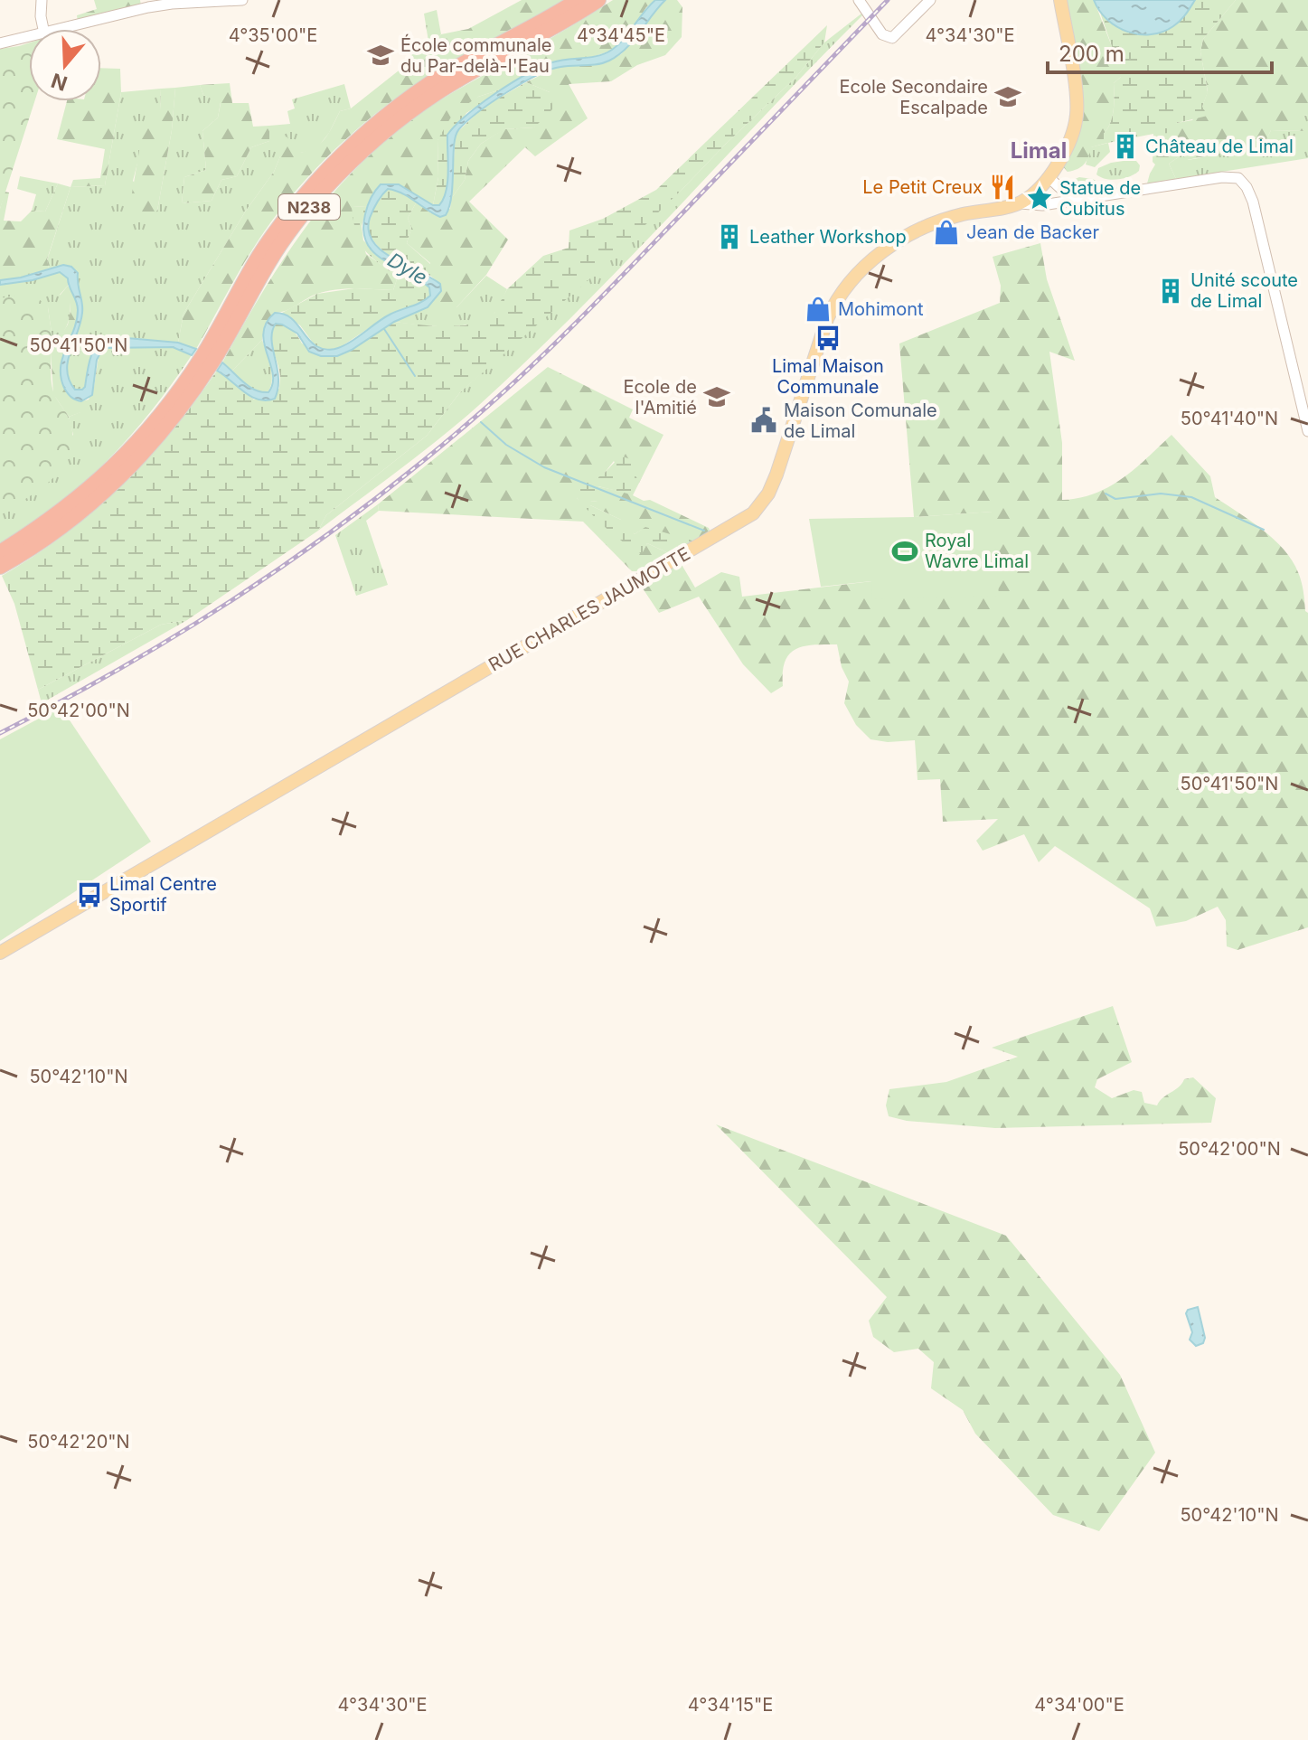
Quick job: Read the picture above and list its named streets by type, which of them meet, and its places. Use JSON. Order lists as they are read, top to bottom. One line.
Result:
{"streets":{"highway":["N238"],"main road":["RUE CHARLES JAUMOTTE"]},"districts":["Limal"],"water":["Dyle"],"places":{"school or university":["École communale du Par-delà-l'Eau","Ecole Secondaire Escalpade","Ecole de l'Amitié"],"building":["Château de Limal","Leather Workshop","Unité scoute de Limal"],"restaurant":["Le Petit Creux"],"place":["Statue de Cubitus"],"shop":["Jean de Backer","Mohimont"],"bus stop":["Limal Maison Communale","Limal Centre Sportif"],"public building":["Maison Comunale de Limal"],"sports":["Royal Wavre Limal"]},"scale_bar":"200 m","north":"bottom","coordinates":["4°35'00\"E","4°34'45\"E","4°34'30\"E","50°41'50\"N","50°41'40\"N","50°42'00\"N","50°42'10\"N","50°42'20\"N","4°34'15\"E","4°34'00\"E"]}
